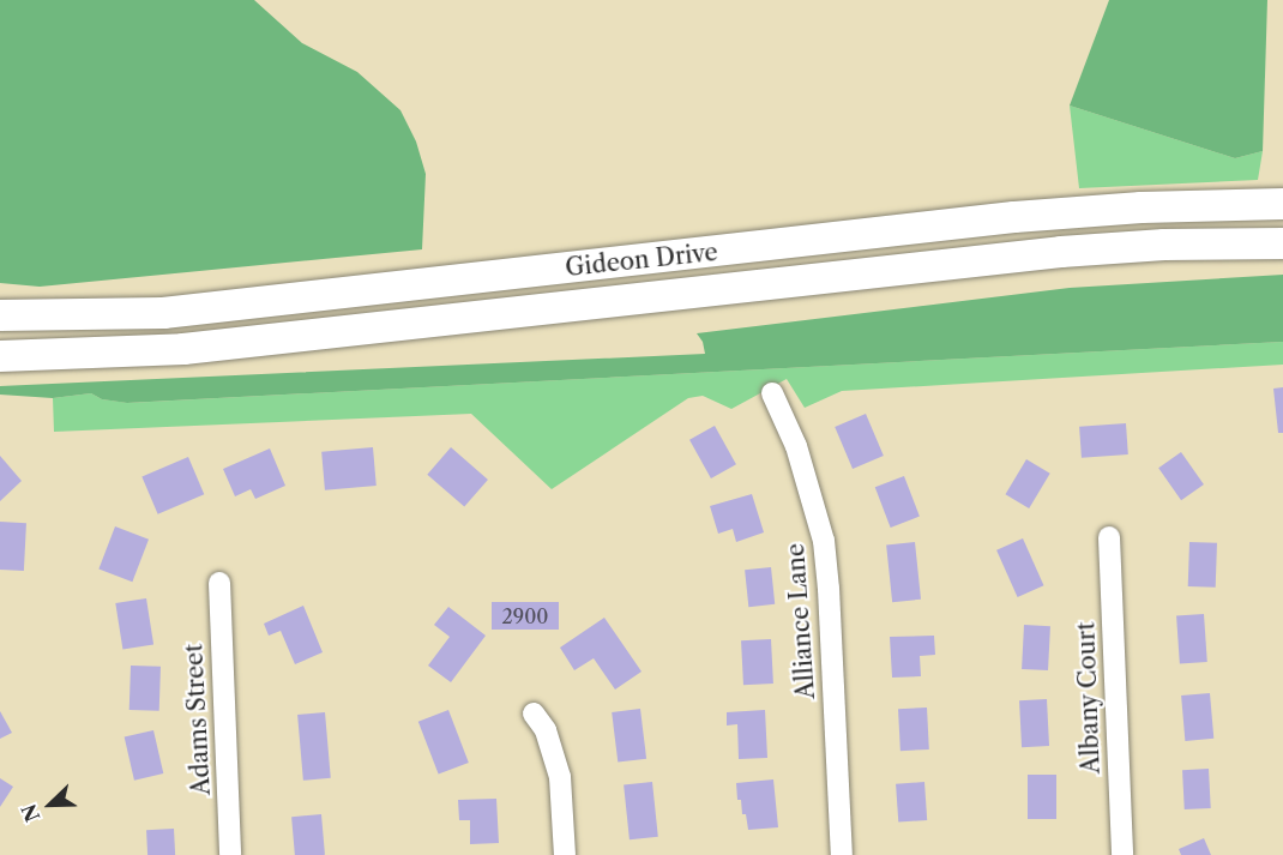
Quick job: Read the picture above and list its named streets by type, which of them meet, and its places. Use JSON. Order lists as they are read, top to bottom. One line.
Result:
{"streets":{"main road":["Gideon Drive"],"street":["Alliance Lane","Albany Court","Adams Street"]},"house_numbers":["2900"],"north":"bottom left"}
